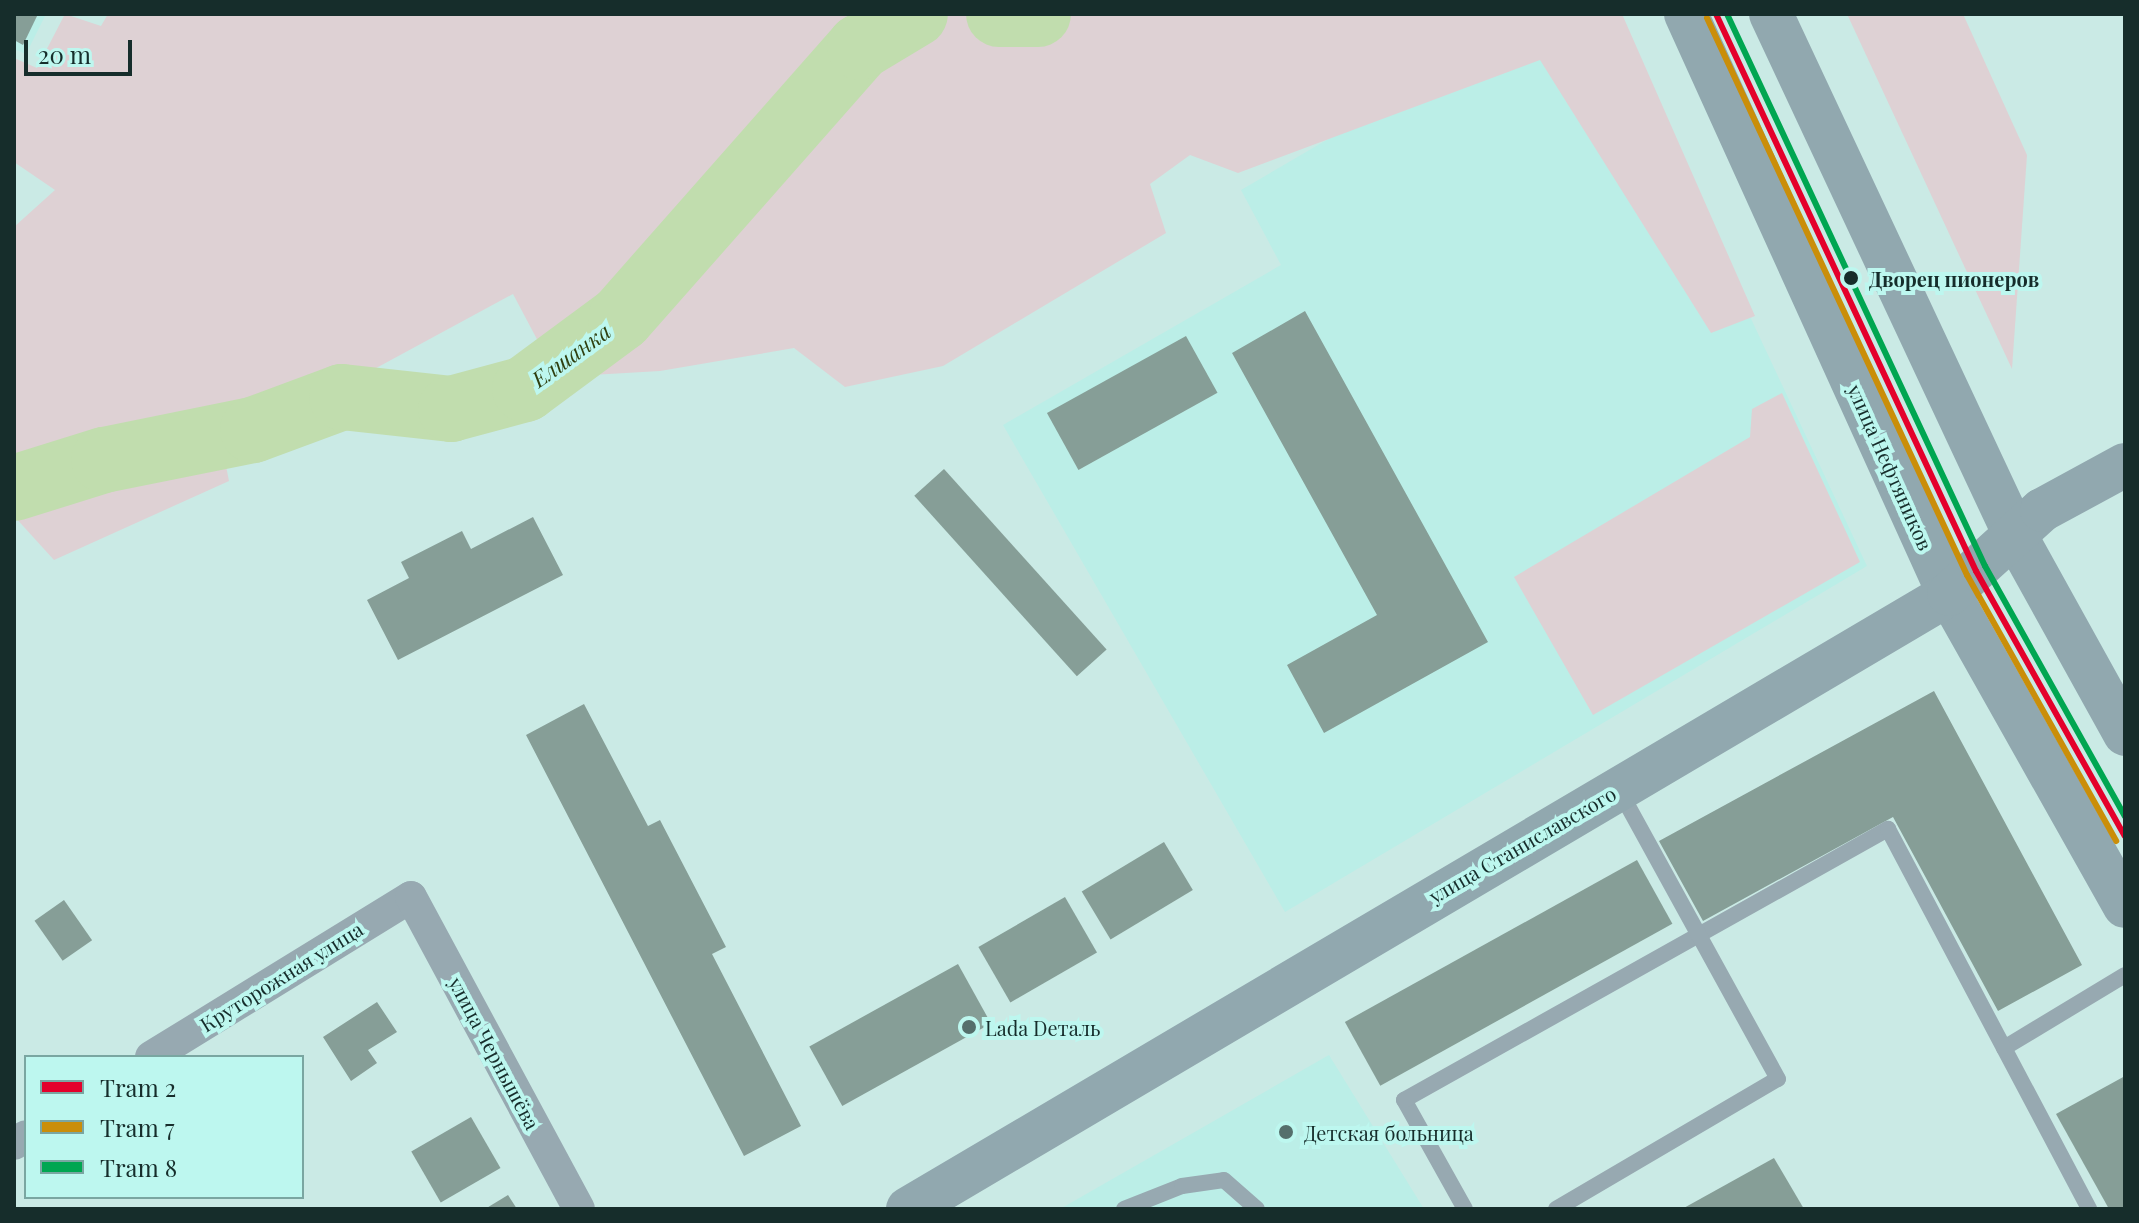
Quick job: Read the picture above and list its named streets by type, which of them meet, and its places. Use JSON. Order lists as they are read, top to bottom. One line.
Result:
{"streets":{"main road":["улица Нефтяников","улица Станиславского"],"street":["Круторожная улица","улица Чернышёва"]},"crossings":[["улица Нефтяников","улица Станиславского"],["Круторожная улица","улица Чернышёва"]],"water":["Елшанка"],"places":["Дворец пионеров","Lada Dеталь","Детская больница"],"lines":["tram line 2","tram line 8","tram line 7"],"legend":["Tram 2","Tram 7","Tram 8"],"scale_bar":"20 m"}
